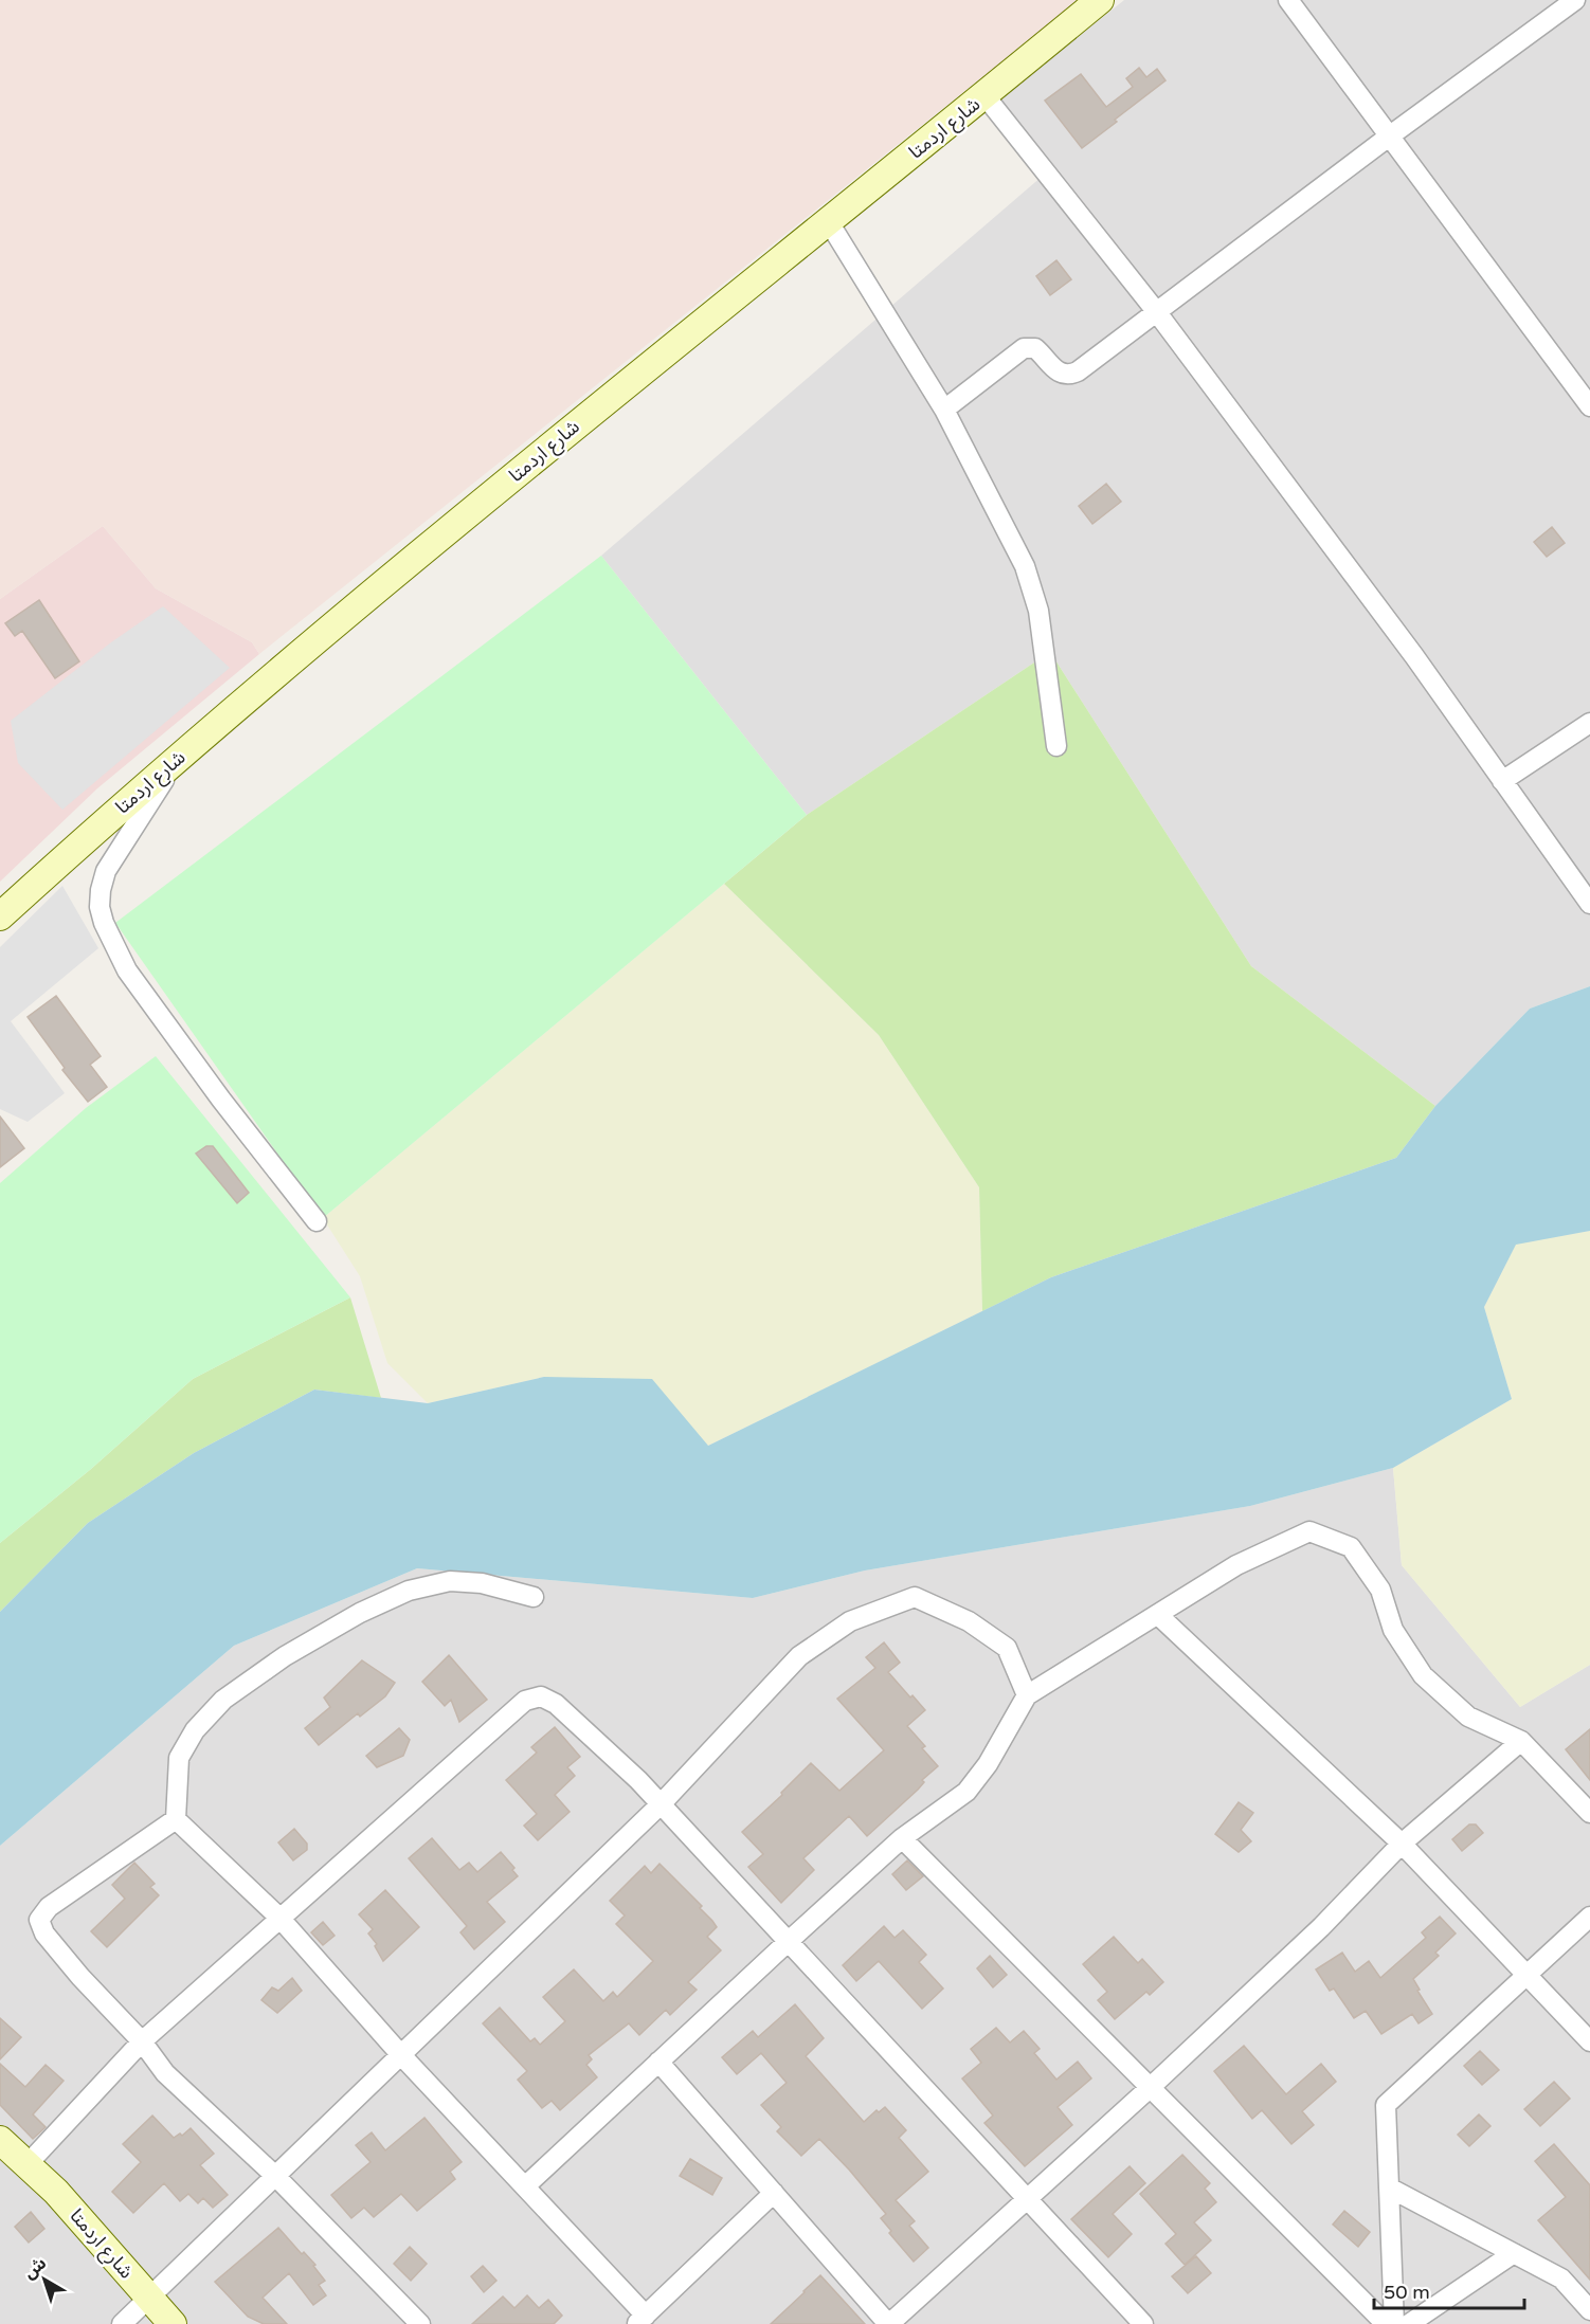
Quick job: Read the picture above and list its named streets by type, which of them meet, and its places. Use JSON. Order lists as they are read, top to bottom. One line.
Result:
{"streets":{"main road":["شارع اردمتا"]},"scale_bar":"50 m","north":"top left"}
